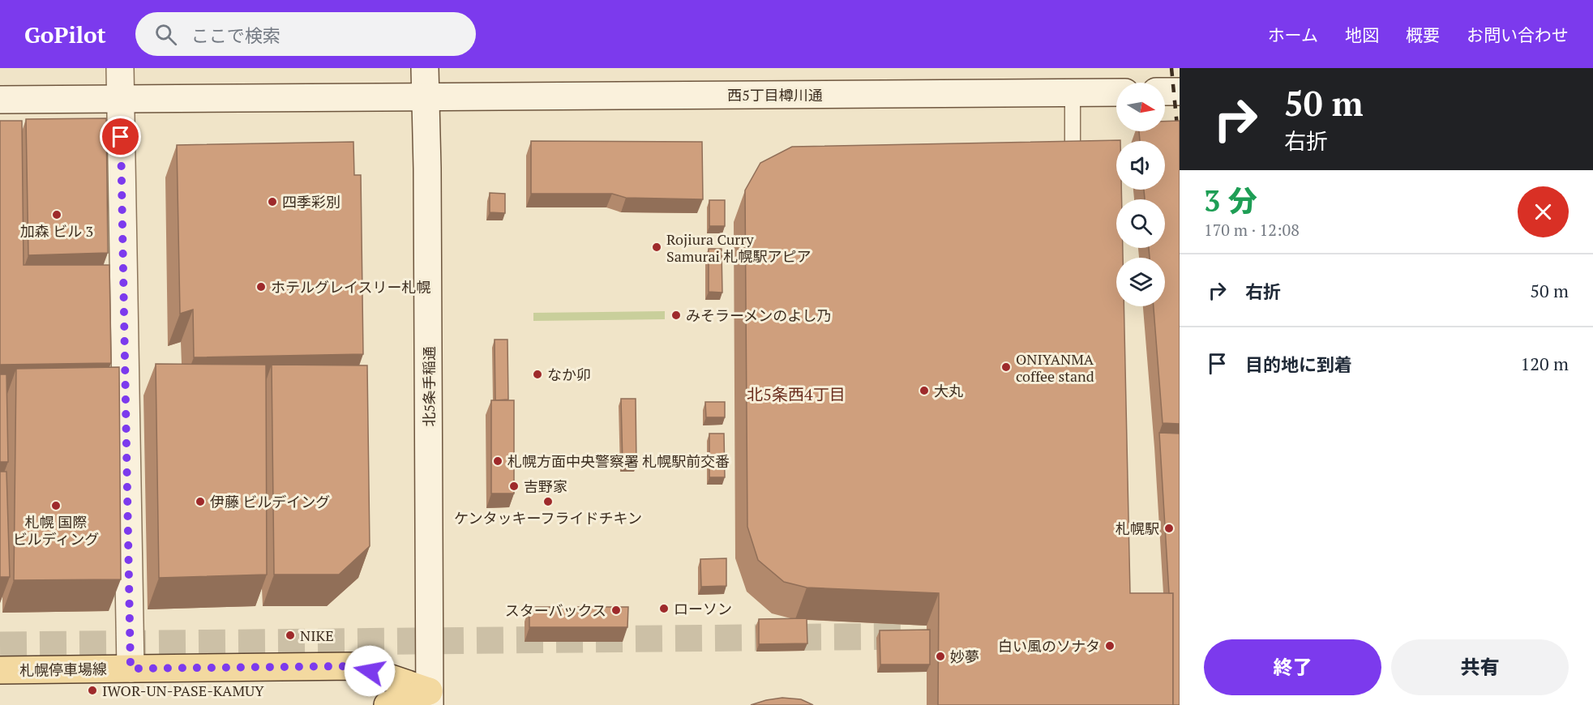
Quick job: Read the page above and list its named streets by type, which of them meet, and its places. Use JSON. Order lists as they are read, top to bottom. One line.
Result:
{"streets":{"main road":["札幌停車場線"],"street":["西5丁目樽川通","北5条手稲通"]},"crossings":[["西5丁目樽川通","北5条手稲通"],["北5条手稲通","札幌停車場線"]],"districts":["北5条西4丁目"],"places":["四季彩別","加森 ビル 3","Rojiura Curry Samurai 札幌駅アピア","ホテルグレイスリー札幌","みそラーメンのよし乃","ONIYANMA coffee stand","なか卯","大丸","札幌方面中央警察署 札幌駅前交番","吉野家","伊藤 ビルデイング","ケンタッキーフライドチキン","札幌 国際 ビルディング","札幌駅","ローソン","スターバックス","NIKE","白い風のソナタ","妙夢","IWOR-UN-PASE-KAMUY"],"north":"right","page":{"header":"GoPilot","search":"ここで検索","nav":["ホーム","地図","概要","お問い合わせ"],"turn":["50 m","右折"],"heading":["3 分","170 m · 12:08"],"list":[{"name":"右折","value":"50 m"},{"name":"目的地に到着","value":"120 m"}],"buttons":["終了","共有"]}}
